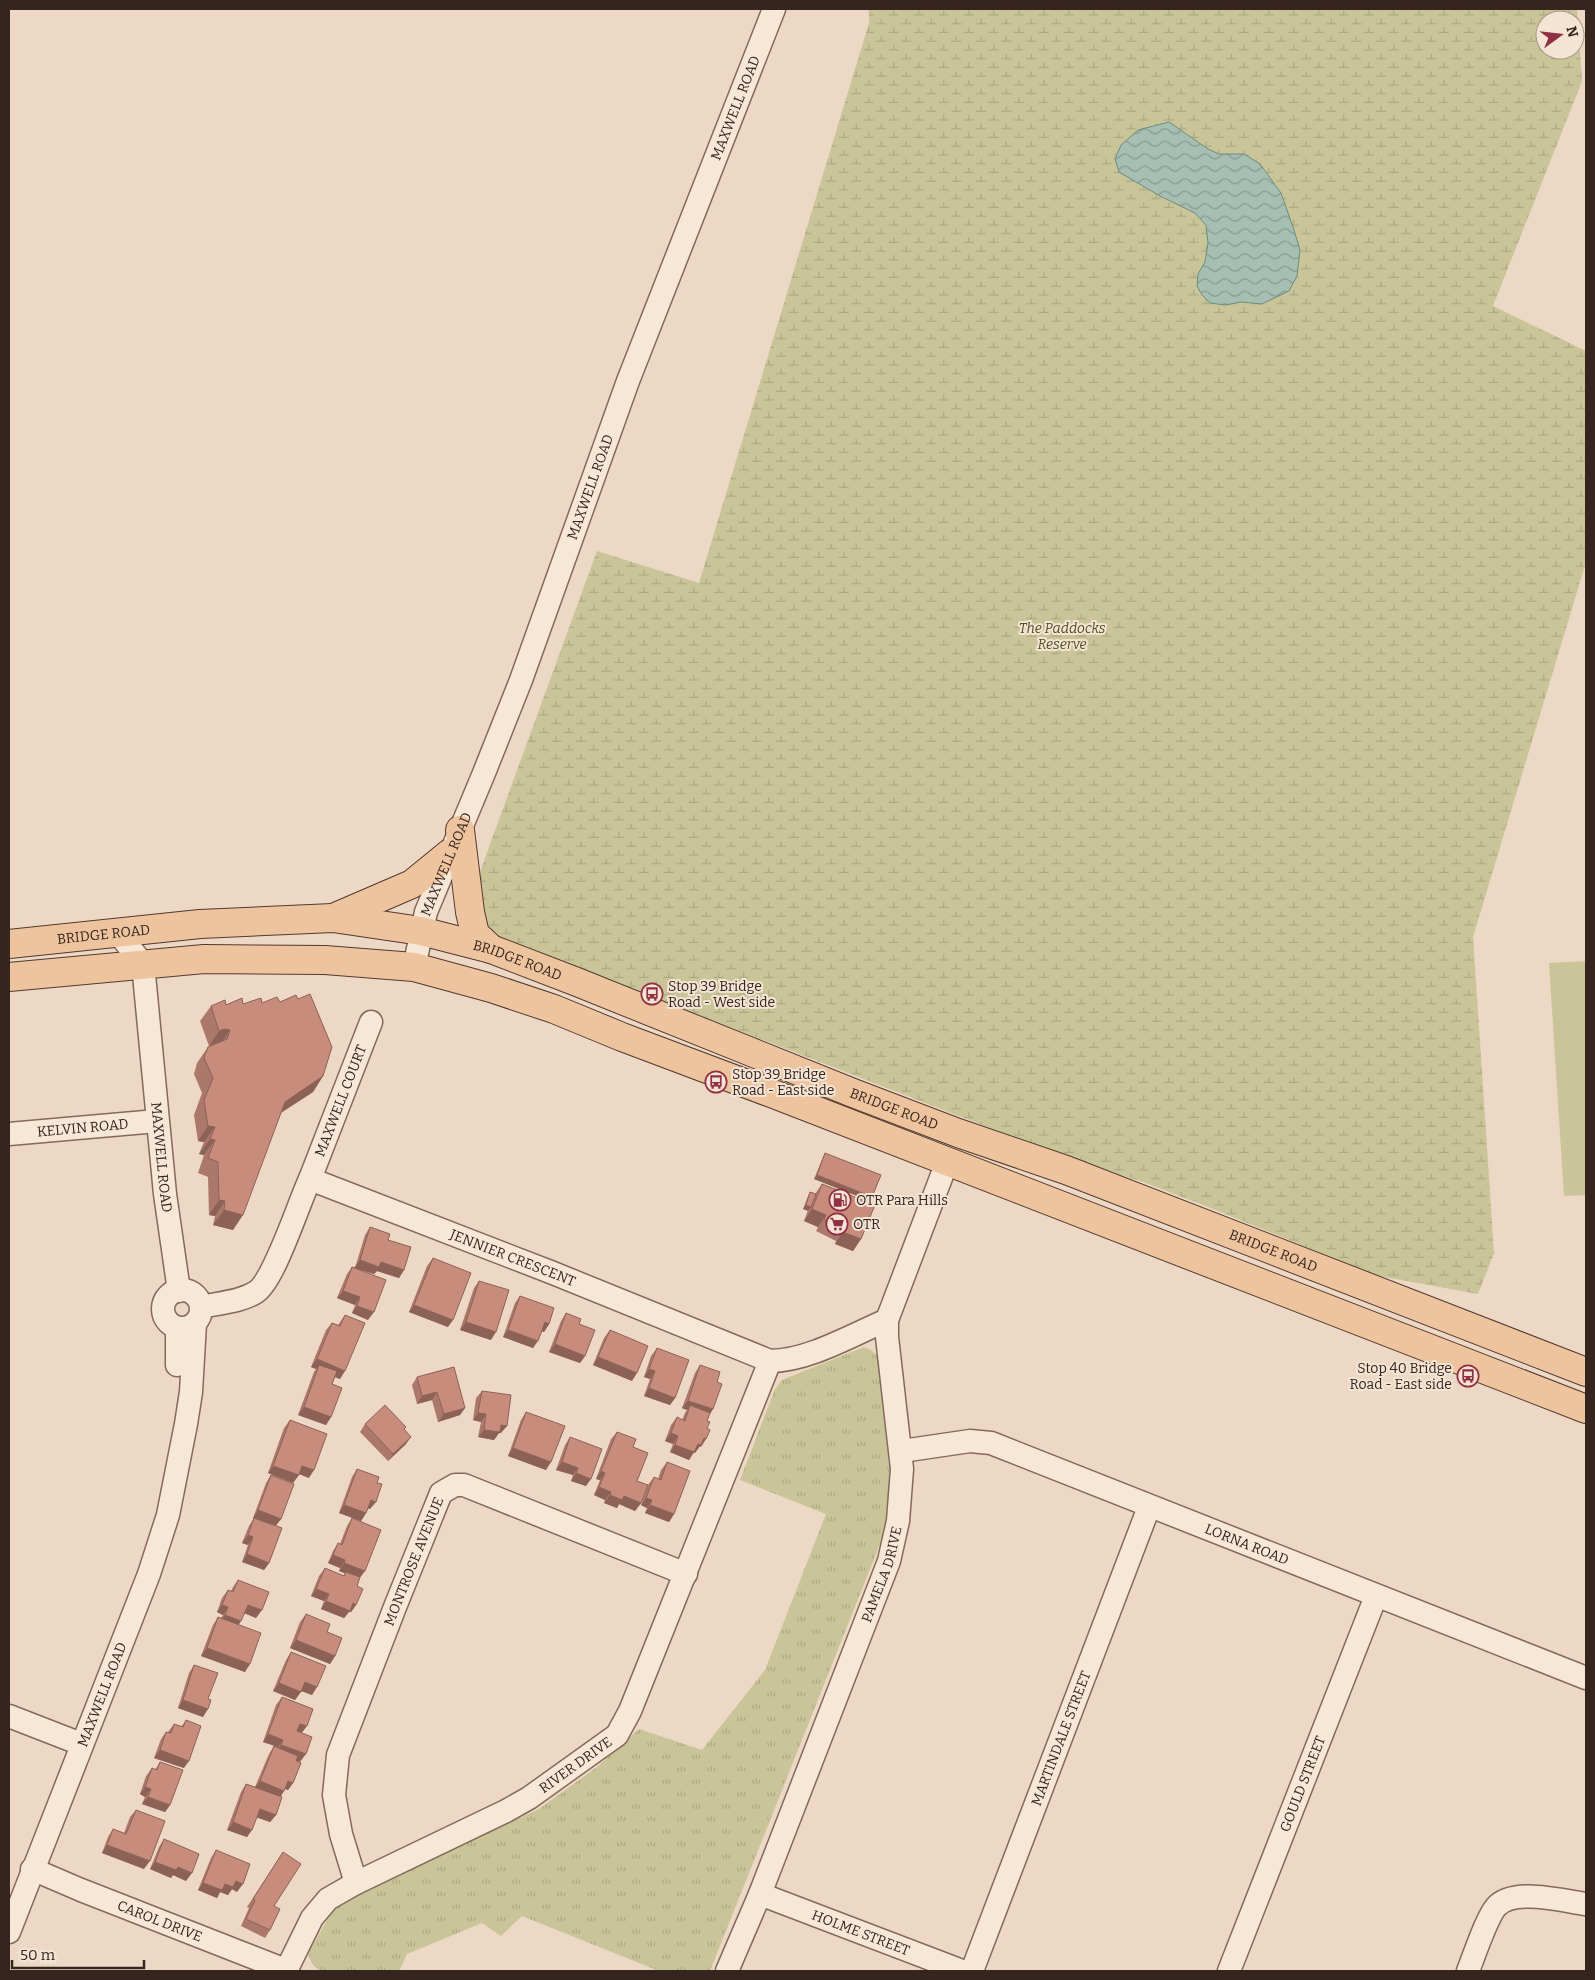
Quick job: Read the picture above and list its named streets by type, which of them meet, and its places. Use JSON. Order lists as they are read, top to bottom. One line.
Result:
{"streets":{"main road":["BRIDGE ROAD"],"street":["MAXWELL ROAD","MAXWELL COURT","KELVIN ROAD","JENNIER CRESCENT","LORNA ROAD","MONTROSE AVENUE","PAMELA DRIVE","MARTINDALE STREET","RIVER DRIVE","GOULD STREET","CAROL DRIVE","HOLME STREET"]},"crossings":[["MAXWELL ROAD","BRIDGE ROAD"],["MAXWELL ROAD","KELVIN ROAD"],["MAXWELL ROAD","CAROL DRIVE"],["MAXWELL COURT","JENNIER CRESCENT"],["JENNIER CRESCENT","RIVER DRIVE"],["LORNA ROAD","PAMELA DRIVE"],["LORNA ROAD","MARTINDALE STREET"],["LORNA ROAD","GOULD STREET"],["MONTROSE AVENUE","RIVER DRIVE"],["PAMELA DRIVE","HOLME STREET"],["RIVER DRIVE","CAROL DRIVE"]],"parks":["The Paddocks Reserve"],"places":{"bus stop":["Stop 39 Bridge Road - West side","Stop 39 Bridge Road - East side","Stop 40 Bridge Road - East side"],"fuel station":["OTR Para Hills"],"supermarket":["OTR"]},"scale_bar":"50 m","north":"right"}
